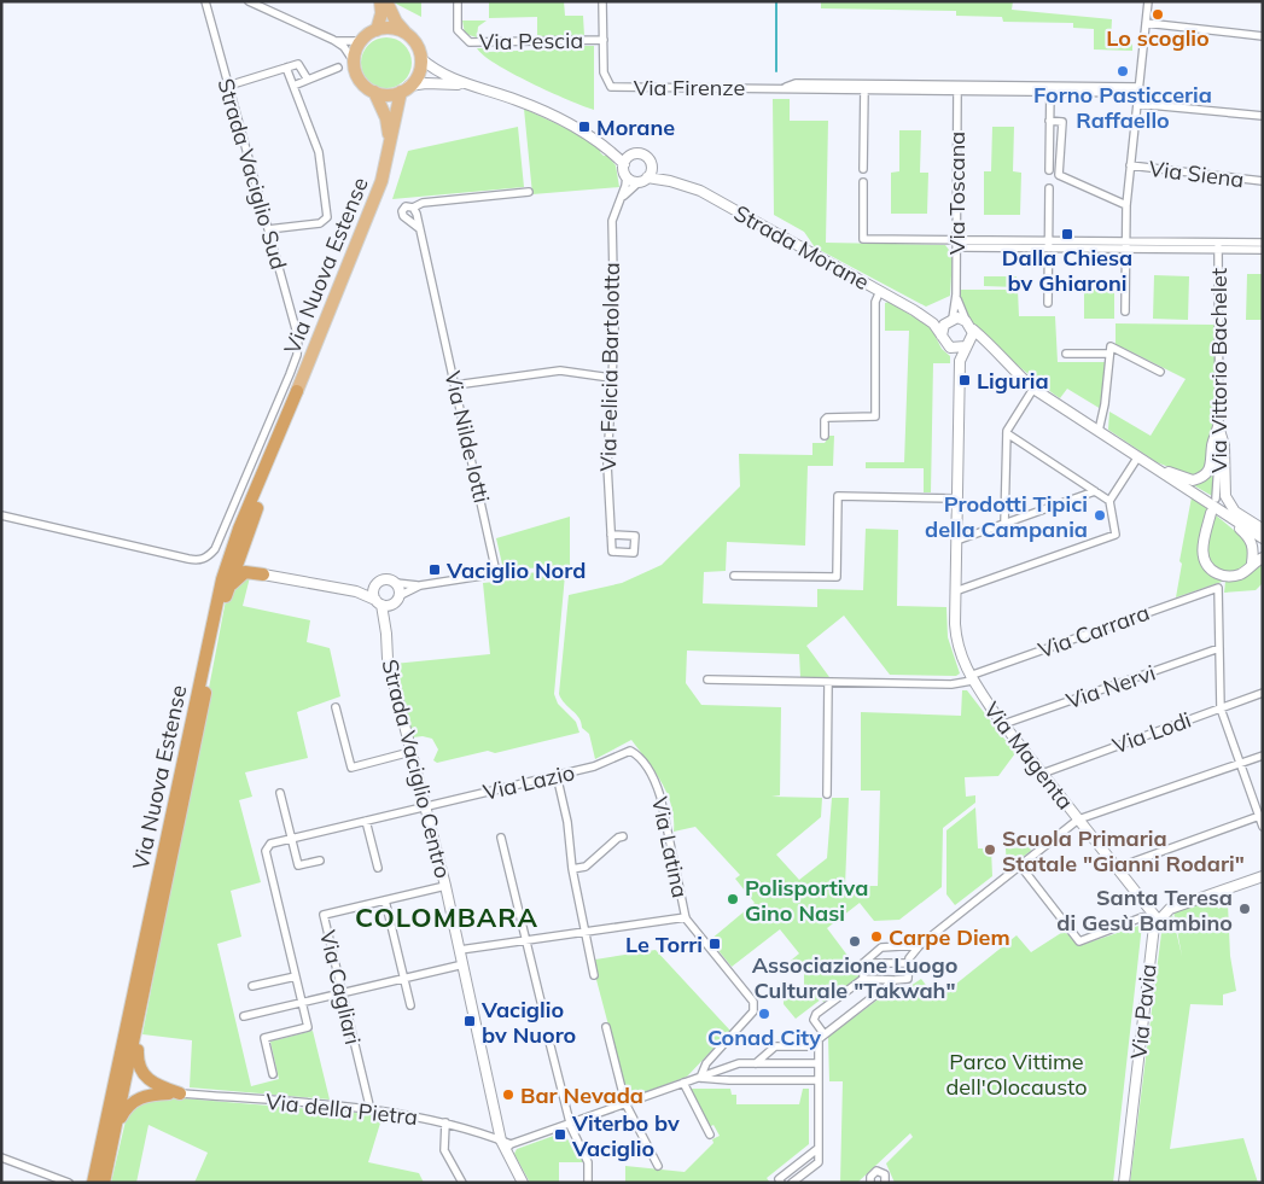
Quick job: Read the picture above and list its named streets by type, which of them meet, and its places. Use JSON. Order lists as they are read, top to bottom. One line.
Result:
{"streets":{"highway":["Via Nuova Estense"],"street":["Via Pescia","Via Firenze","Strada Vaciglio Sud","Via Siena","Via Toscana","Strada Morane","Via Felicia Bartolotta","Via Vittorio Bachelet","Via Nilde Iotti","Via Carrara","Via Nervi","Via Lodi","Via Magenta","Strada Vaciglio Centro","Via Lazio","Via Latina","Via Cagliari","Via Pavia","Via della Pietra"]},"crossings":[["Via Pescia","Via Firenze"],["Via Firenze","Via Toscana"],["Via Toscana","Strada Morane"],["Strada Morane","Via Felicia Bartolotta"],["Via Nilde Iotti","Strada Vaciglio Centro"],["Via Carrara","Via Nervi"],["Via Carrara","Via Magenta"],["Via Nervi","Via Magenta"],["Via Lodi","Via Magenta"],["Via Magenta","Via Pavia"],["Strada Vaciglio Centro","Via Lazio"],["Strada Vaciglio Centro","Via Cagliari"],["Strada Vaciglio Centro","Via della Pietra"],["Via Lazio","Via Latina"],["Via Cagliari","Via della Pietra"]],"districts":["COLOMBARA"],"parks":["Parco Vittime dell'Olocausto"],"places":{"other":["Lo scoglio","Forno Pasticceria Raffaello","Prodotti Tipici della Campania","Scuola Primaria Statale \"Gianni Rodari\"","Polisportiva Gino Nasi","Santa Teresa di Gesù Bambino","Carpe Diem","Associazione Luogo Culturale \"Takwah\"","Conad City","Bar Nevada"],"transit":["Morane","Dalla Chiesa bv Ghiaroni","Liguria","Vaciglio Nord","Le Torri","Vaciglio bv Nuoro","Viterbo bv Vaciglio"]}}
